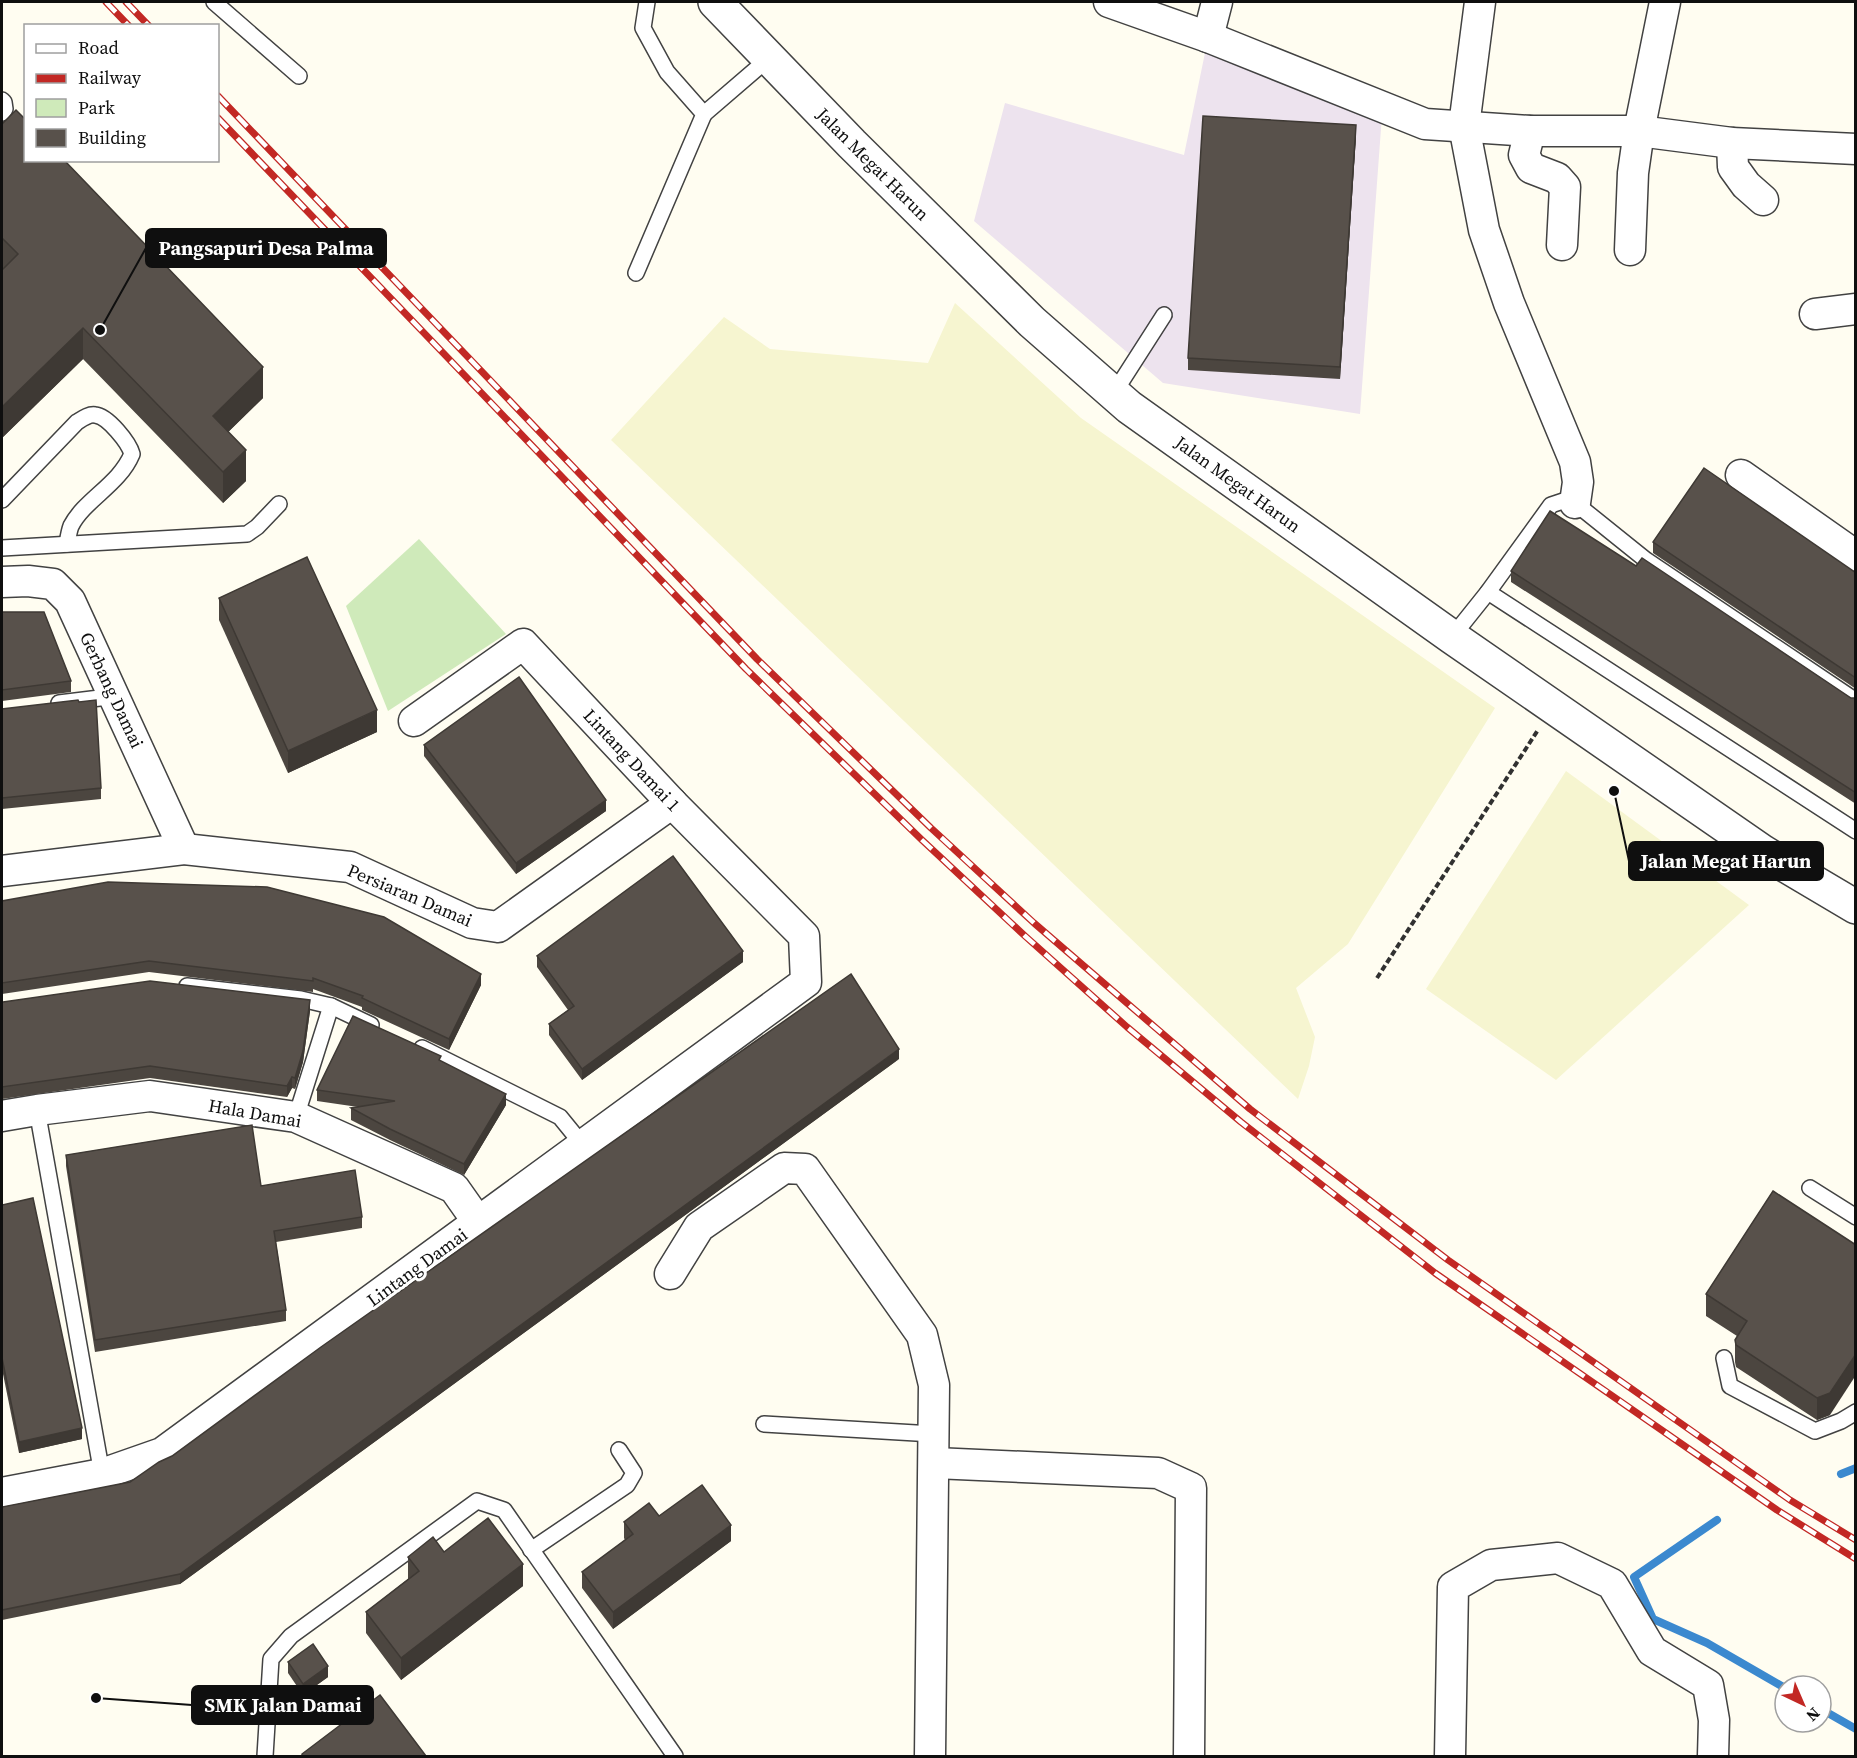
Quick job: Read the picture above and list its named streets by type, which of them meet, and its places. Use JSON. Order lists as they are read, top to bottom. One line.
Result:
{"streets":{"street":["Jalan Megat Harun","Gerbang Damai","Lintang Damai 1","Persiaran Damai","Hala Damai","Lintang Damai"]},"crossings":[["Gerbang Damai","Persiaran Damai"],["Lintang Damai 1","Persiaran Damai"],["Lintang Damai 1","Lintang Damai"],["Hala Damai","Lintang Damai"]],"places":["Pangsapuri Desa Palma","Jalan Megat Harun","SMK Jalan Damai"],"legend":["Road","Railway","Park","Building"],"north":"bottom right"}
